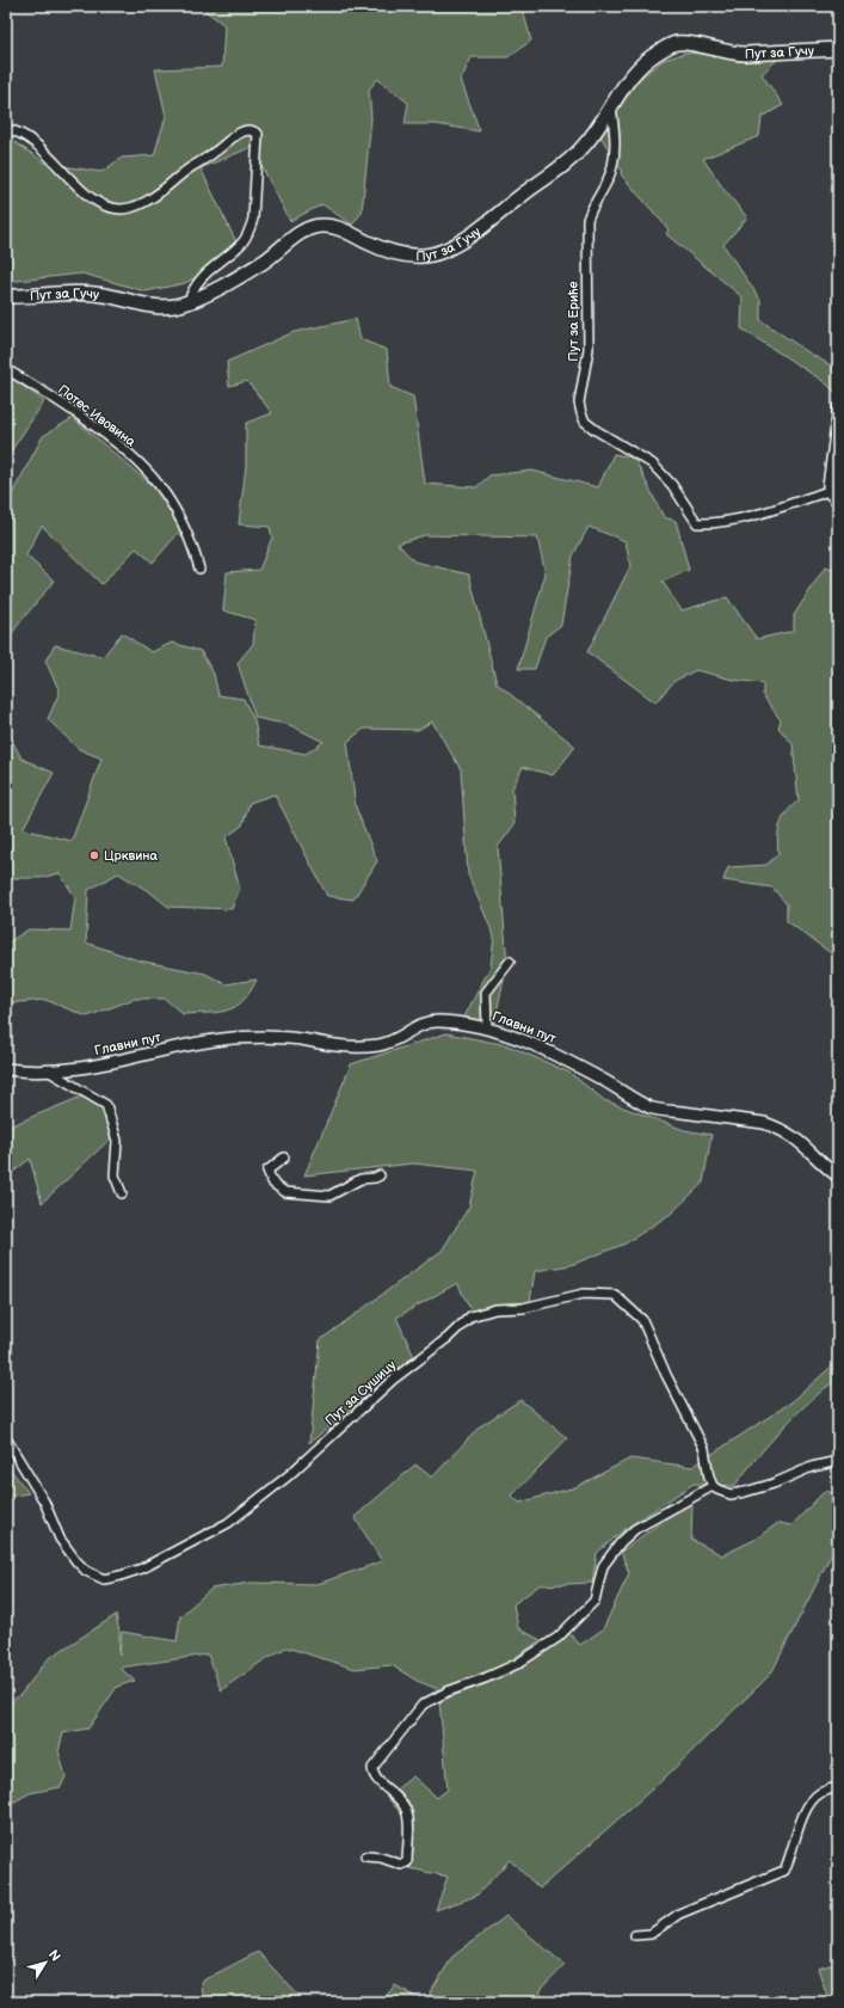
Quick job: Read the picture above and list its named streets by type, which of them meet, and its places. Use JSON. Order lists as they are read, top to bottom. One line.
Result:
{"streets":{"main road":["Пут за Гучу"],"street":["Пут за Ериће","Потес Ивовина","Главни пут","Пут за Сушицу"]},"crossings":[["Пут за Гучу","Пут за Ериће"]],"places":["Црквина"],"north":"top right"}
